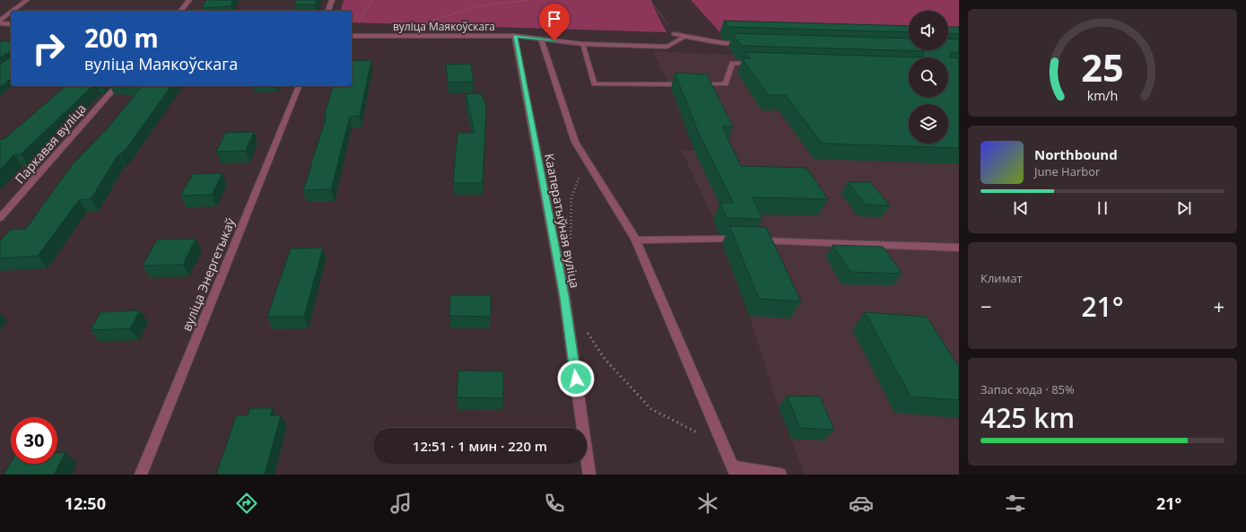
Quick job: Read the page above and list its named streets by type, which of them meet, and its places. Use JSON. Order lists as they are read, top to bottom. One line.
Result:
{"streets":{"street":["вуліца Маякоўскага","Паркавая вуліца","Кааператыўная вуліца","вуліца Энергетыкаў"]},"crossings":[["вуліца Маякоўскага","Кааператыўная вуліца"]],"page":{"turn":["200 m","вуліца Маякоўскага"],"song":["Northbound","June Harbor"],"tile":["Климат",["Запас хода · 85%","425 km"]],"heat":["−","21°","+"],"limit":"30","trip":"12:51 · 1 мин · 220 m","tabs":["12:50","21°"],"gauge":["25","km/h"]}}
